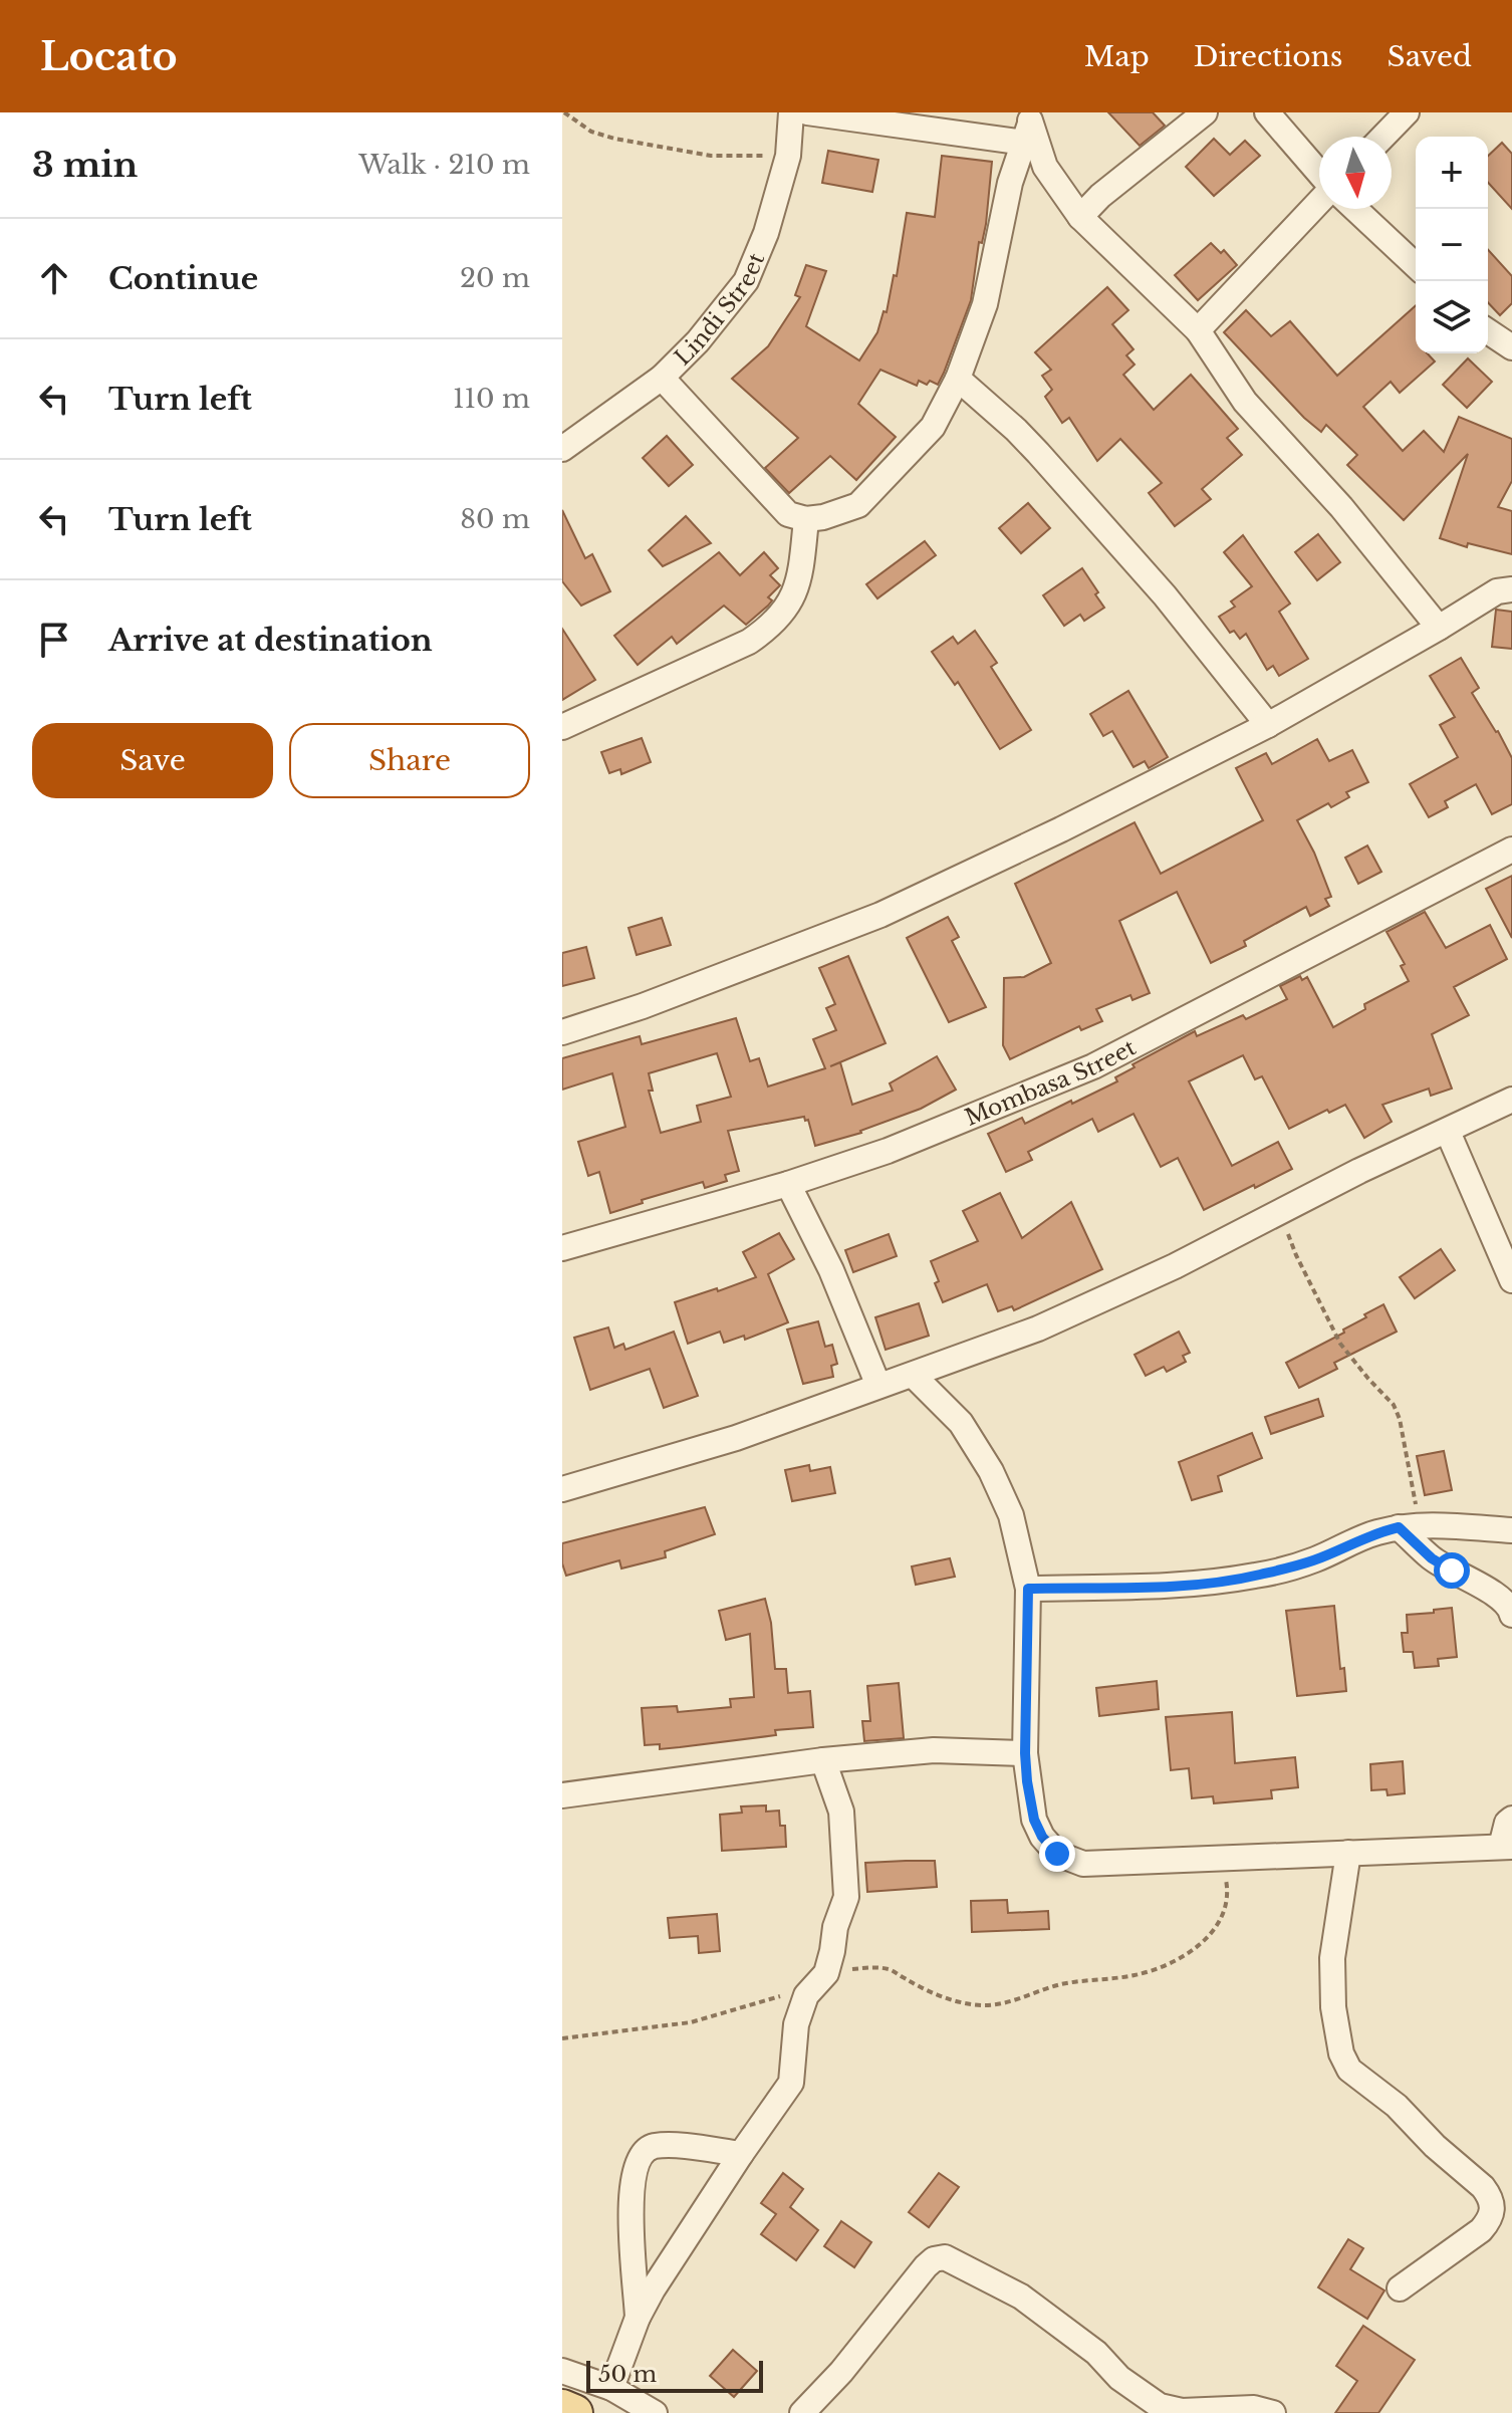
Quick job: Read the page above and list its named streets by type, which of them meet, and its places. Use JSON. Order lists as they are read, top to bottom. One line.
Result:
{"streets":{"street":["Lindi Street","Mombasa Street"]},"scale_bar":"50 m","north":"bottom","page":{"header":"Locato","nav":["Map","Directions","Saved"],"heading":["3 min","Walk · 210 m"],"map_buttons":["+","−"],"list":[["Continue","20 m"],["Turn left","110 m"],["Turn left","80 m"],"Arrive at destination"],"buttons":["Save","Share"],"scale":"50 m"}}
